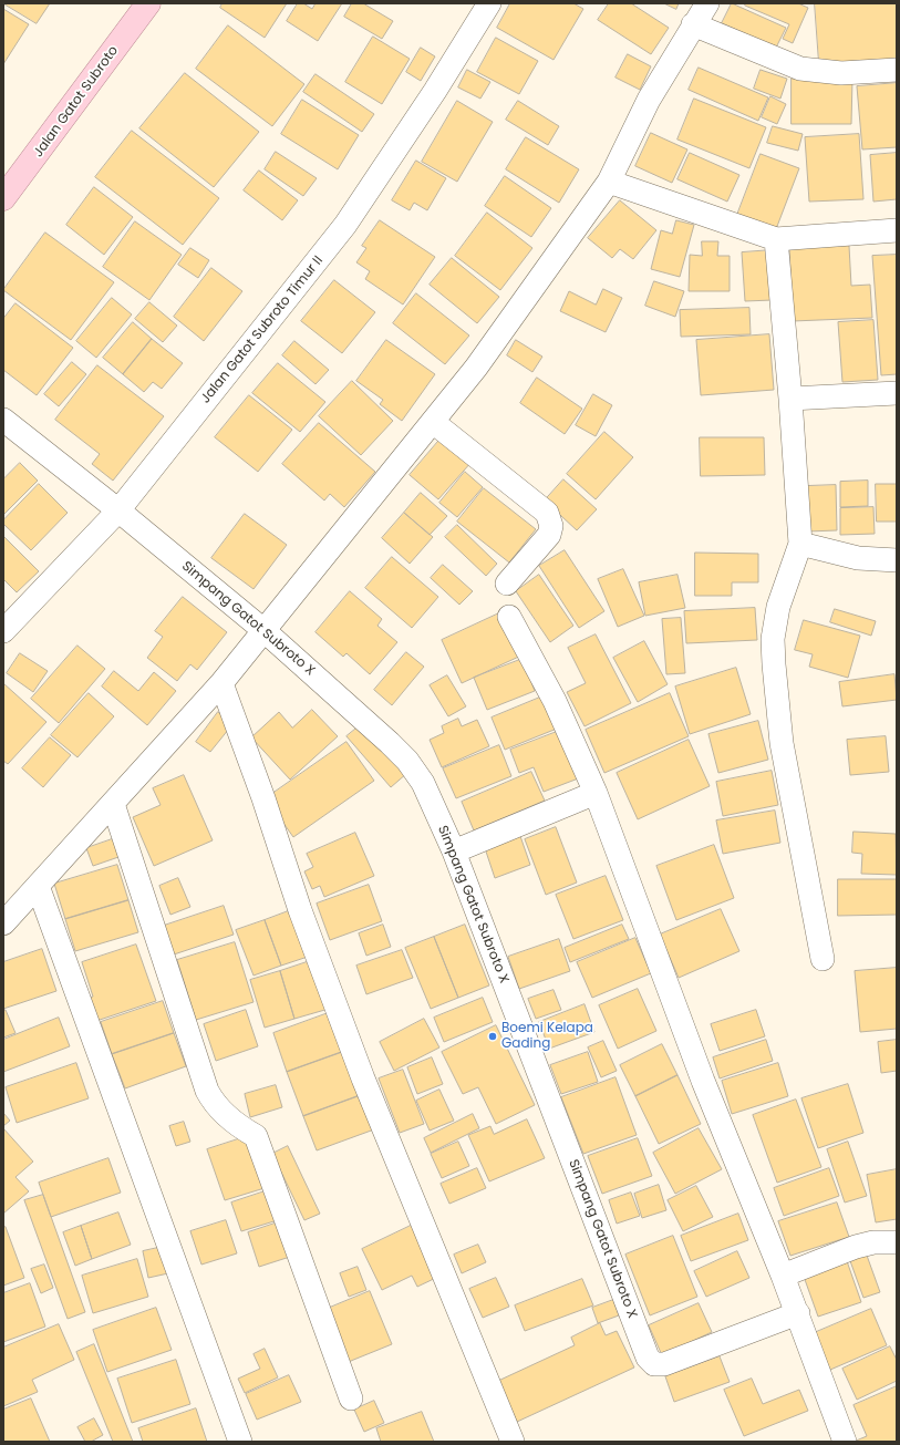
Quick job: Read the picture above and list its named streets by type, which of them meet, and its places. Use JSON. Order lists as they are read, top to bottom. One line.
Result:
{"streets":{"main road":["Jalan Gatot Subroto"],"street":["Jalan Gatot Subroto Timur II","Simpang Gatot Subroto X"]},"crossings":[["Jalan Gatot Subroto Timur II","Simpang Gatot Subroto X"]],"places":["Boemi Kelapa Gading"]}
